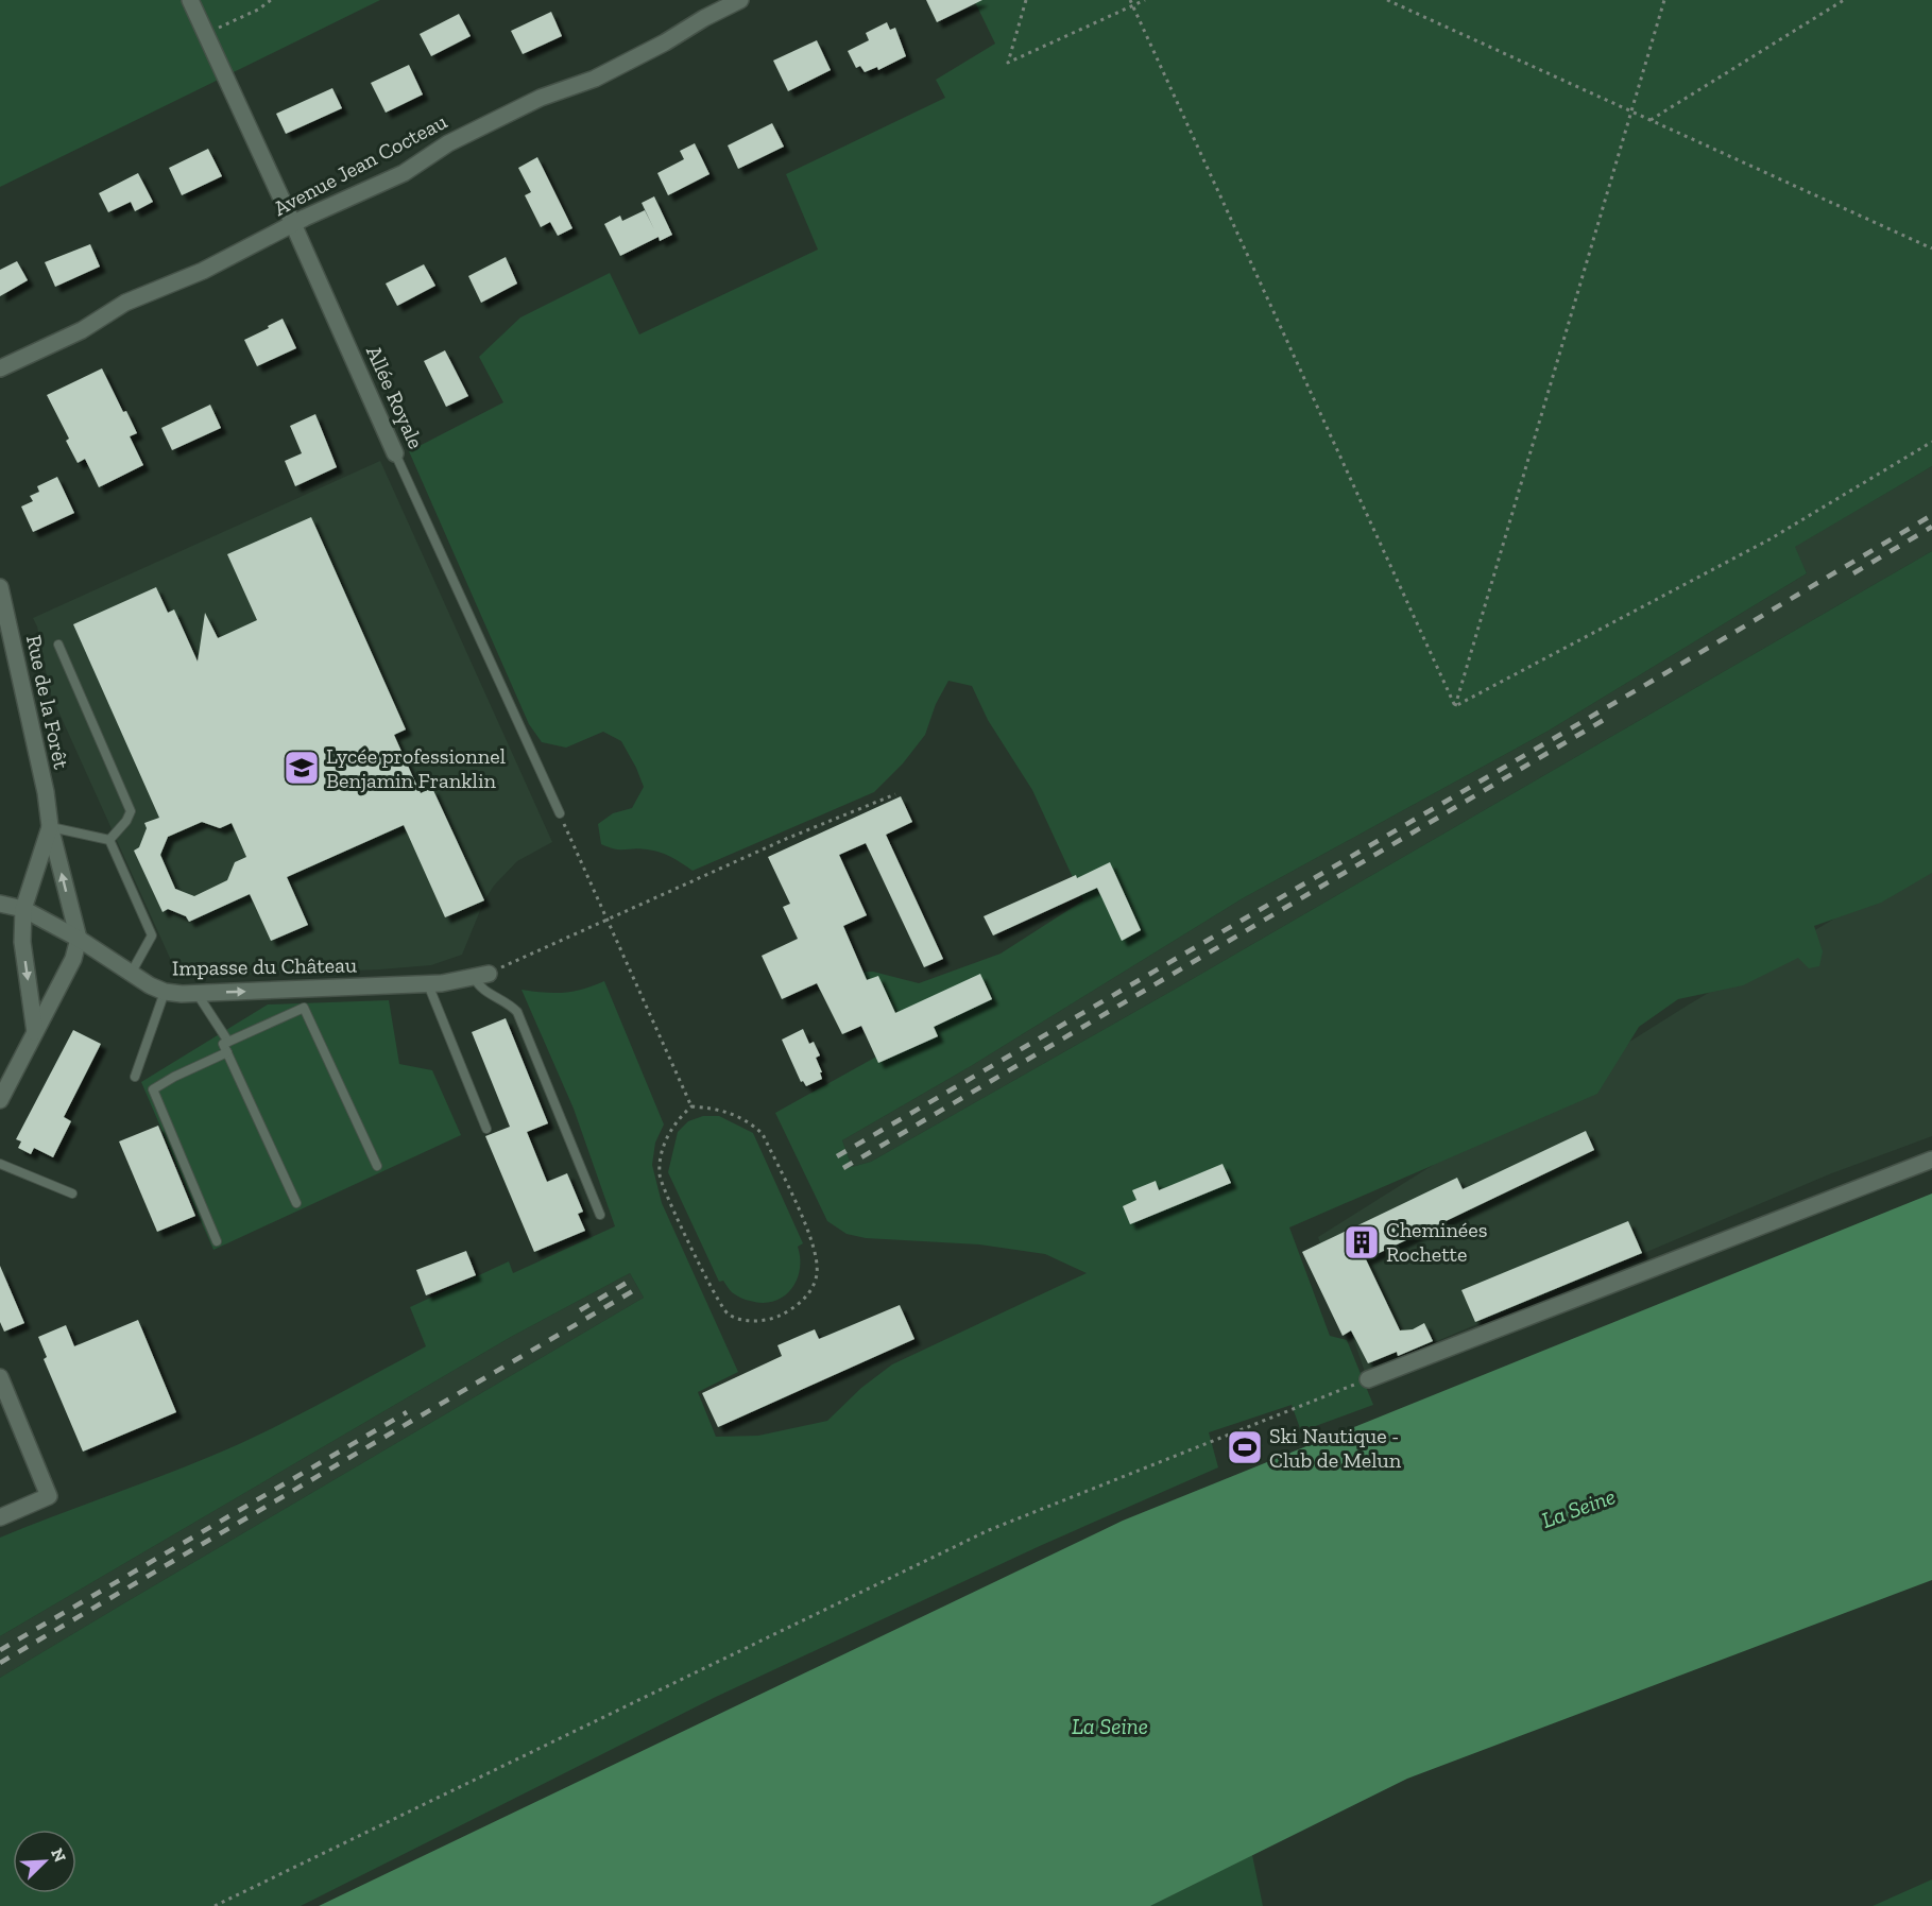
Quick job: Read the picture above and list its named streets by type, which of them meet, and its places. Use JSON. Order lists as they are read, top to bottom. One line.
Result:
{"streets":{"street":["Avenue Jean Cocteau","Allée Royale","Rue de la Forêt","Impasse du Château"]},"crossings":[["Avenue Jean Cocteau","Allée Royale"],["Rue de la Forêt","Impasse du Château"]],"one_way":["Impasse du Château"],"water":["La Seine"],"places":{"school or university":["Lycée professionnel Benjamin Franklin"],"building":["Cheminées Rochette"],"sports":["Ski Nautique - Club de Melun"]},"north":"top right"}
